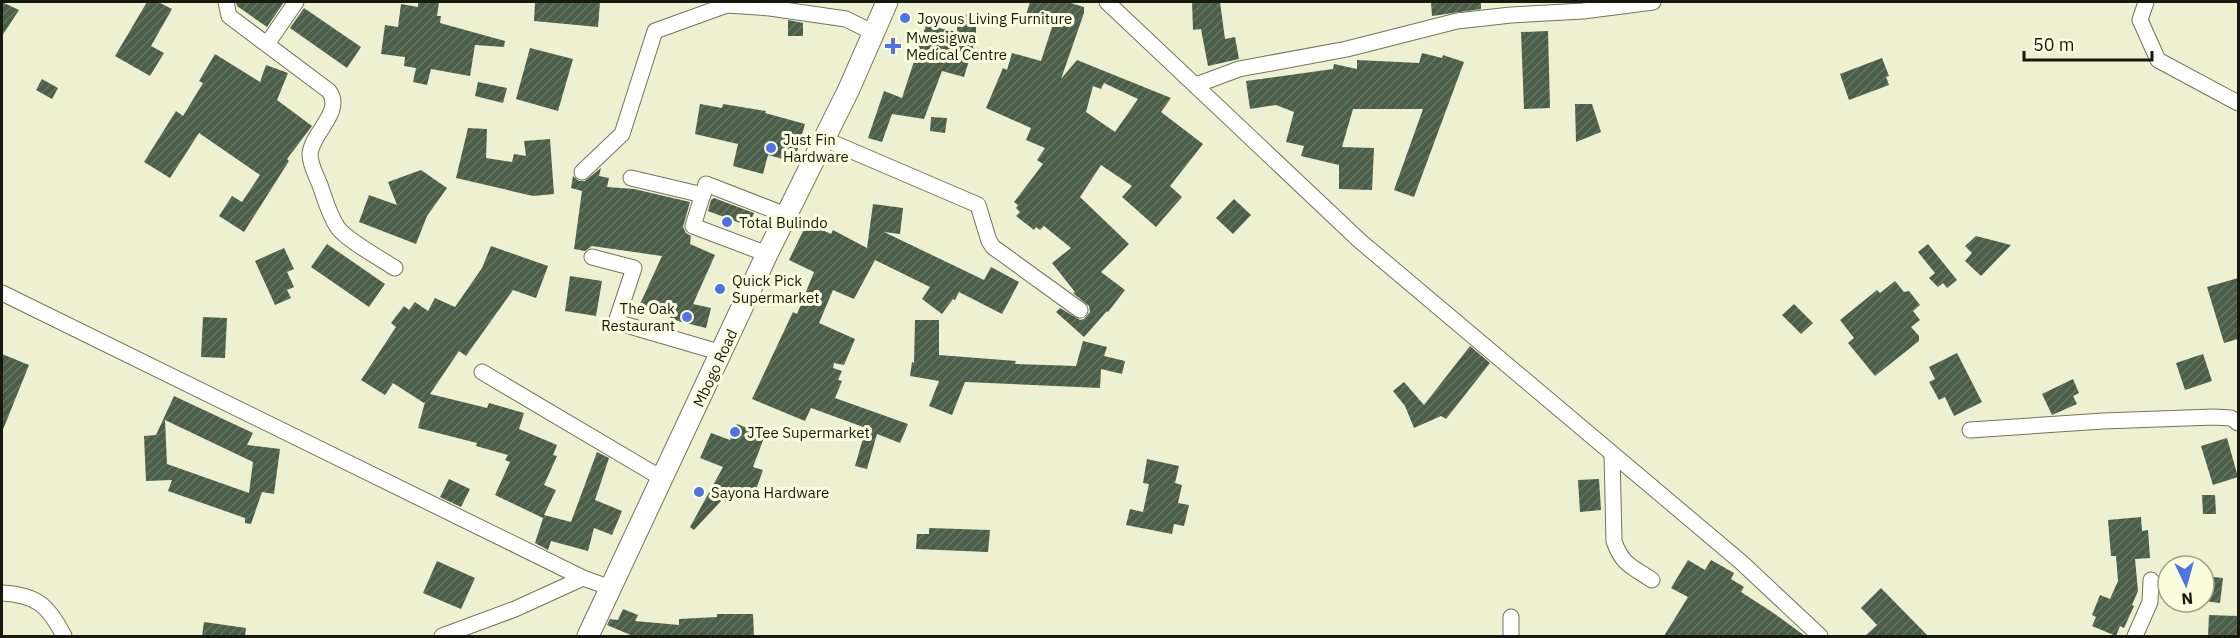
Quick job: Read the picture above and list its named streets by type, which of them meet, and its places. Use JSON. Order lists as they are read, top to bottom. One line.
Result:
{"streets":{"main road":["Mbogo Road"]},"places":{"other":["Joyous Living Furniture","Just Fin Hardware","Total Bulindo","Quick Pick Supermarket","The Oak Restaurant","JTee Supermarket","Sayona Hardware"],"health":["Mwesigwa Medical Centre"]},"scale_bar":"50 m","north":"bottom"}
